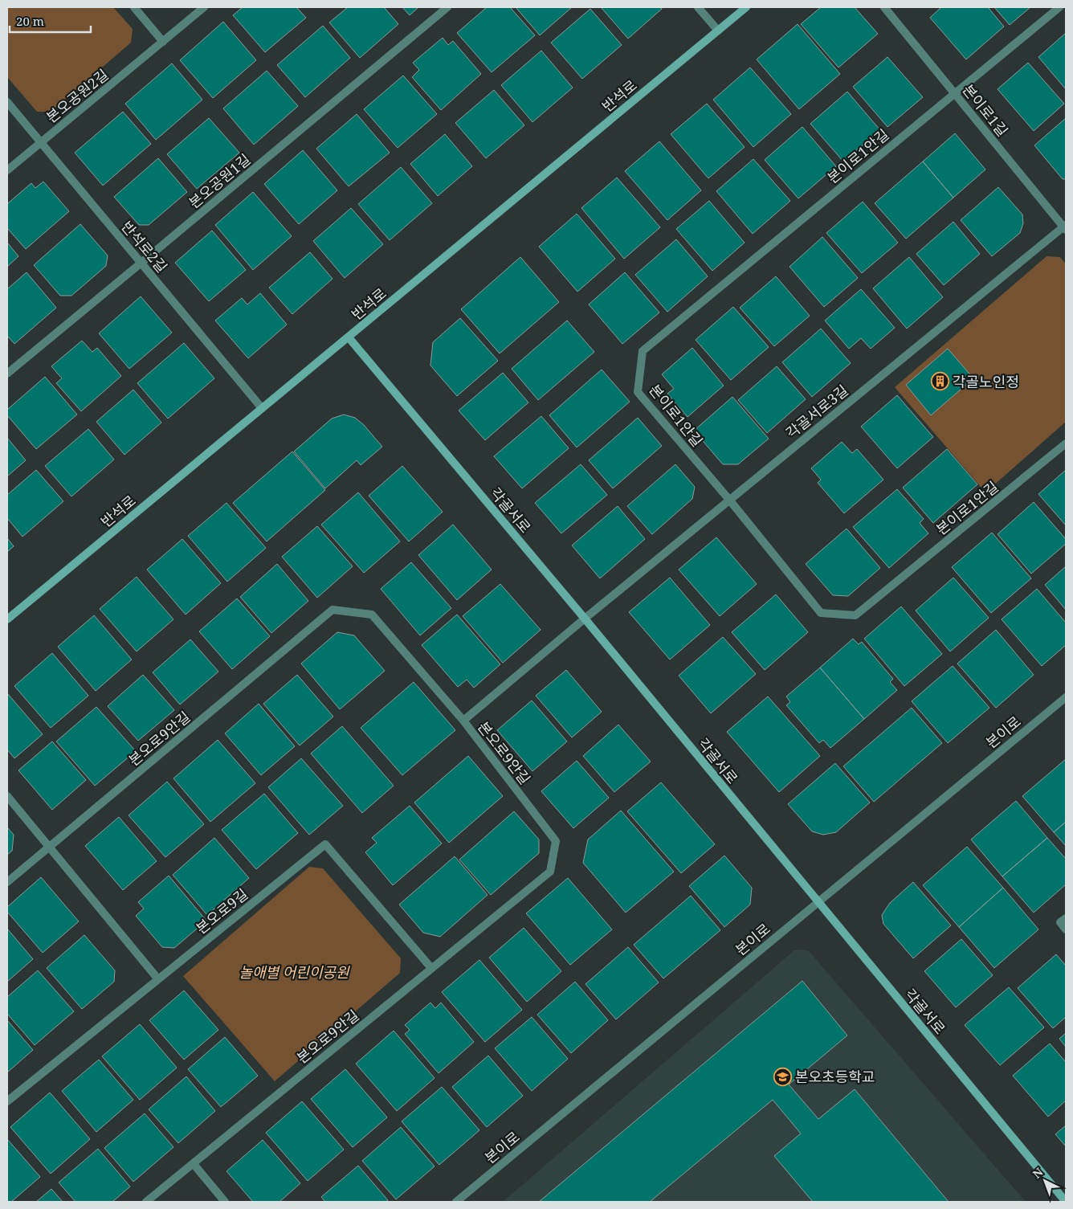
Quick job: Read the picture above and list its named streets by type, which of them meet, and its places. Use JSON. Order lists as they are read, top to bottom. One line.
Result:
{"streets":{"street":["본오공원2길","반석로","본이로1길","본이로1안길","본오공원1길","반석로2길","각골서로3길","각골서로","본이로","본오로9안길","본오로9길"]},"crossings":[["본오공원2길","반석로2길"],["반석로","반석로2길"],["반석로","각골서로"],["본이로1길","본이로1안길"],["본이로1길","각골서로3길"],["본이로1안길","각골서로3길"],["본오공원1길","반석로2길"],["각골서로3길","각골서로"],["각골서로3길","본오로9안길"],["각골서로","본이로"],["본오로9안길","본오로9길"]],"parks":["놀애별 어린이공원"],"places":{"building":["각골노인정"],"school or university":["본오초등학교"]},"scale_bar":"20 m","north":"top left"}
